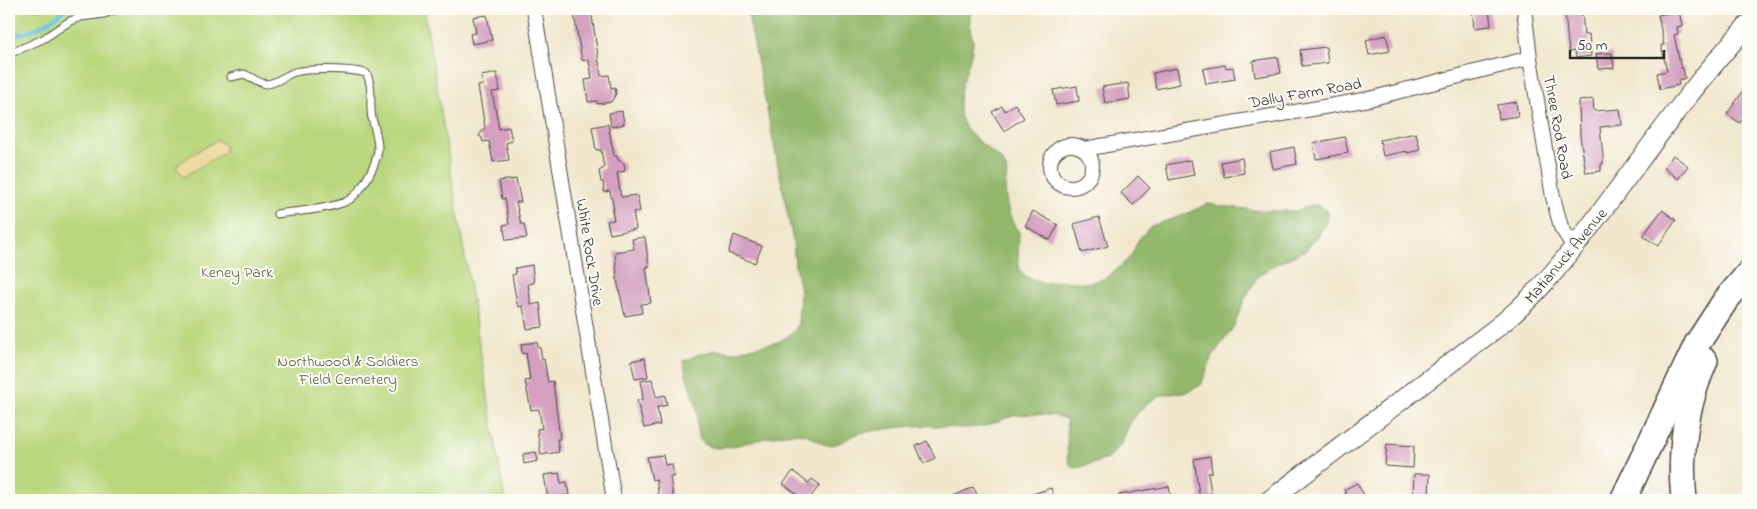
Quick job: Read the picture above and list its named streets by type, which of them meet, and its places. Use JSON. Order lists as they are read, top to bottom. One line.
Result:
{"streets":{"street":["Dally Farm Road","Three Rod Road","White Rock Drive","Matianuck Avenue"]},"crossings":[["Dally Farm Road","Three Rod Road"],["Three Rod Road","Matianuck Avenue"]],"parks":["Keney Park","Northwood & Soldiers Field Cemetery"],"scale_bar":"50 m"}
